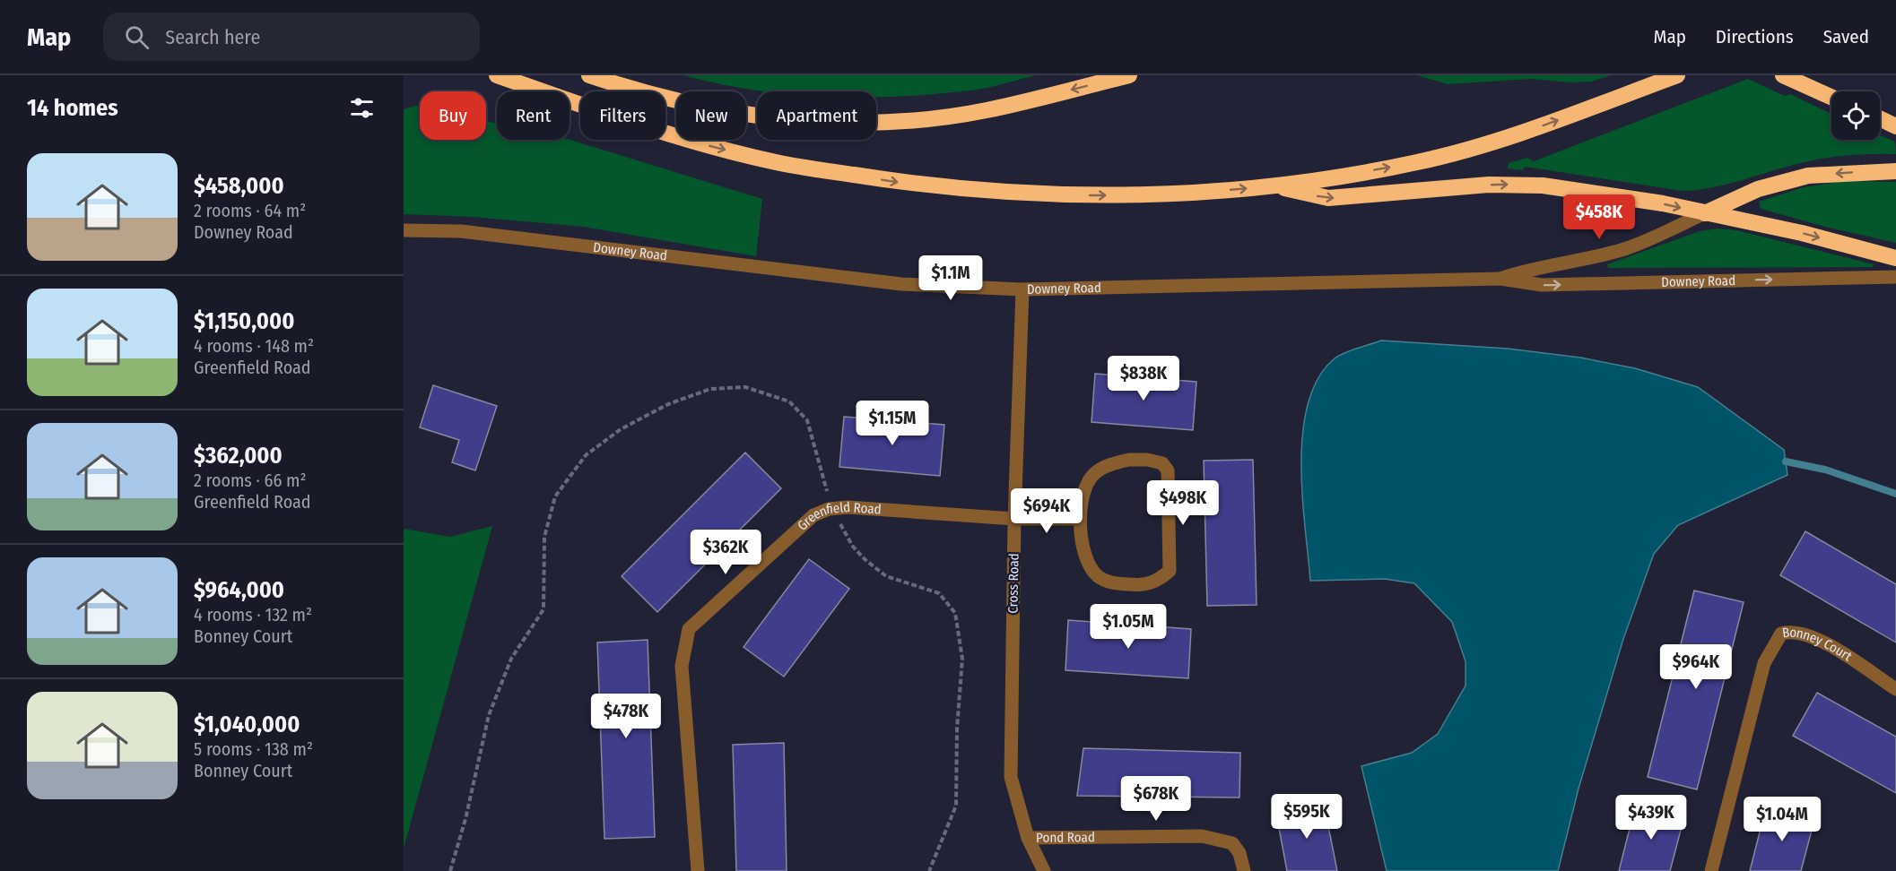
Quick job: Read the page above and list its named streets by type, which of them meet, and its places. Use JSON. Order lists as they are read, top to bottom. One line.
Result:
{"streets":{"street":["Downey Road","Greenfield Road","Cross Road","Bonney Court","Pond Road"]},"crossings":[["Downey Road","Cross Road"],["Greenfield Road","Cross Road"],["Cross Road","Pond Road"]],"page":{"header":"Map","search":"Search here","nav":["Map","Directions","Saved"],"heading":"14 homes","chip":["Buy","Rent","Filters","New","Apartment"],"list":[{"name":"$458,000","note":"2 rooms · 64 m² · Downey Road"},{"name":"$1,150,000","note":"4 rooms · 148 m² · Greenfield Road"},{"name":"$362,000","note":"2 rooms · 66 m² · Greenfield Road"},{"name":"$964,000","note":"4 rooms · 132 m² · Bonney Court"},{"name":"$1,040,000","note":"5 rooms · 138 m² · Bonney Court"}],"price":["$458K","$1.1M","$838K","$1.15M","$498K","$694K","$362K","$1.05M","$964K","$478K","$678K","$595K","$439K","$1.04M"]}}
